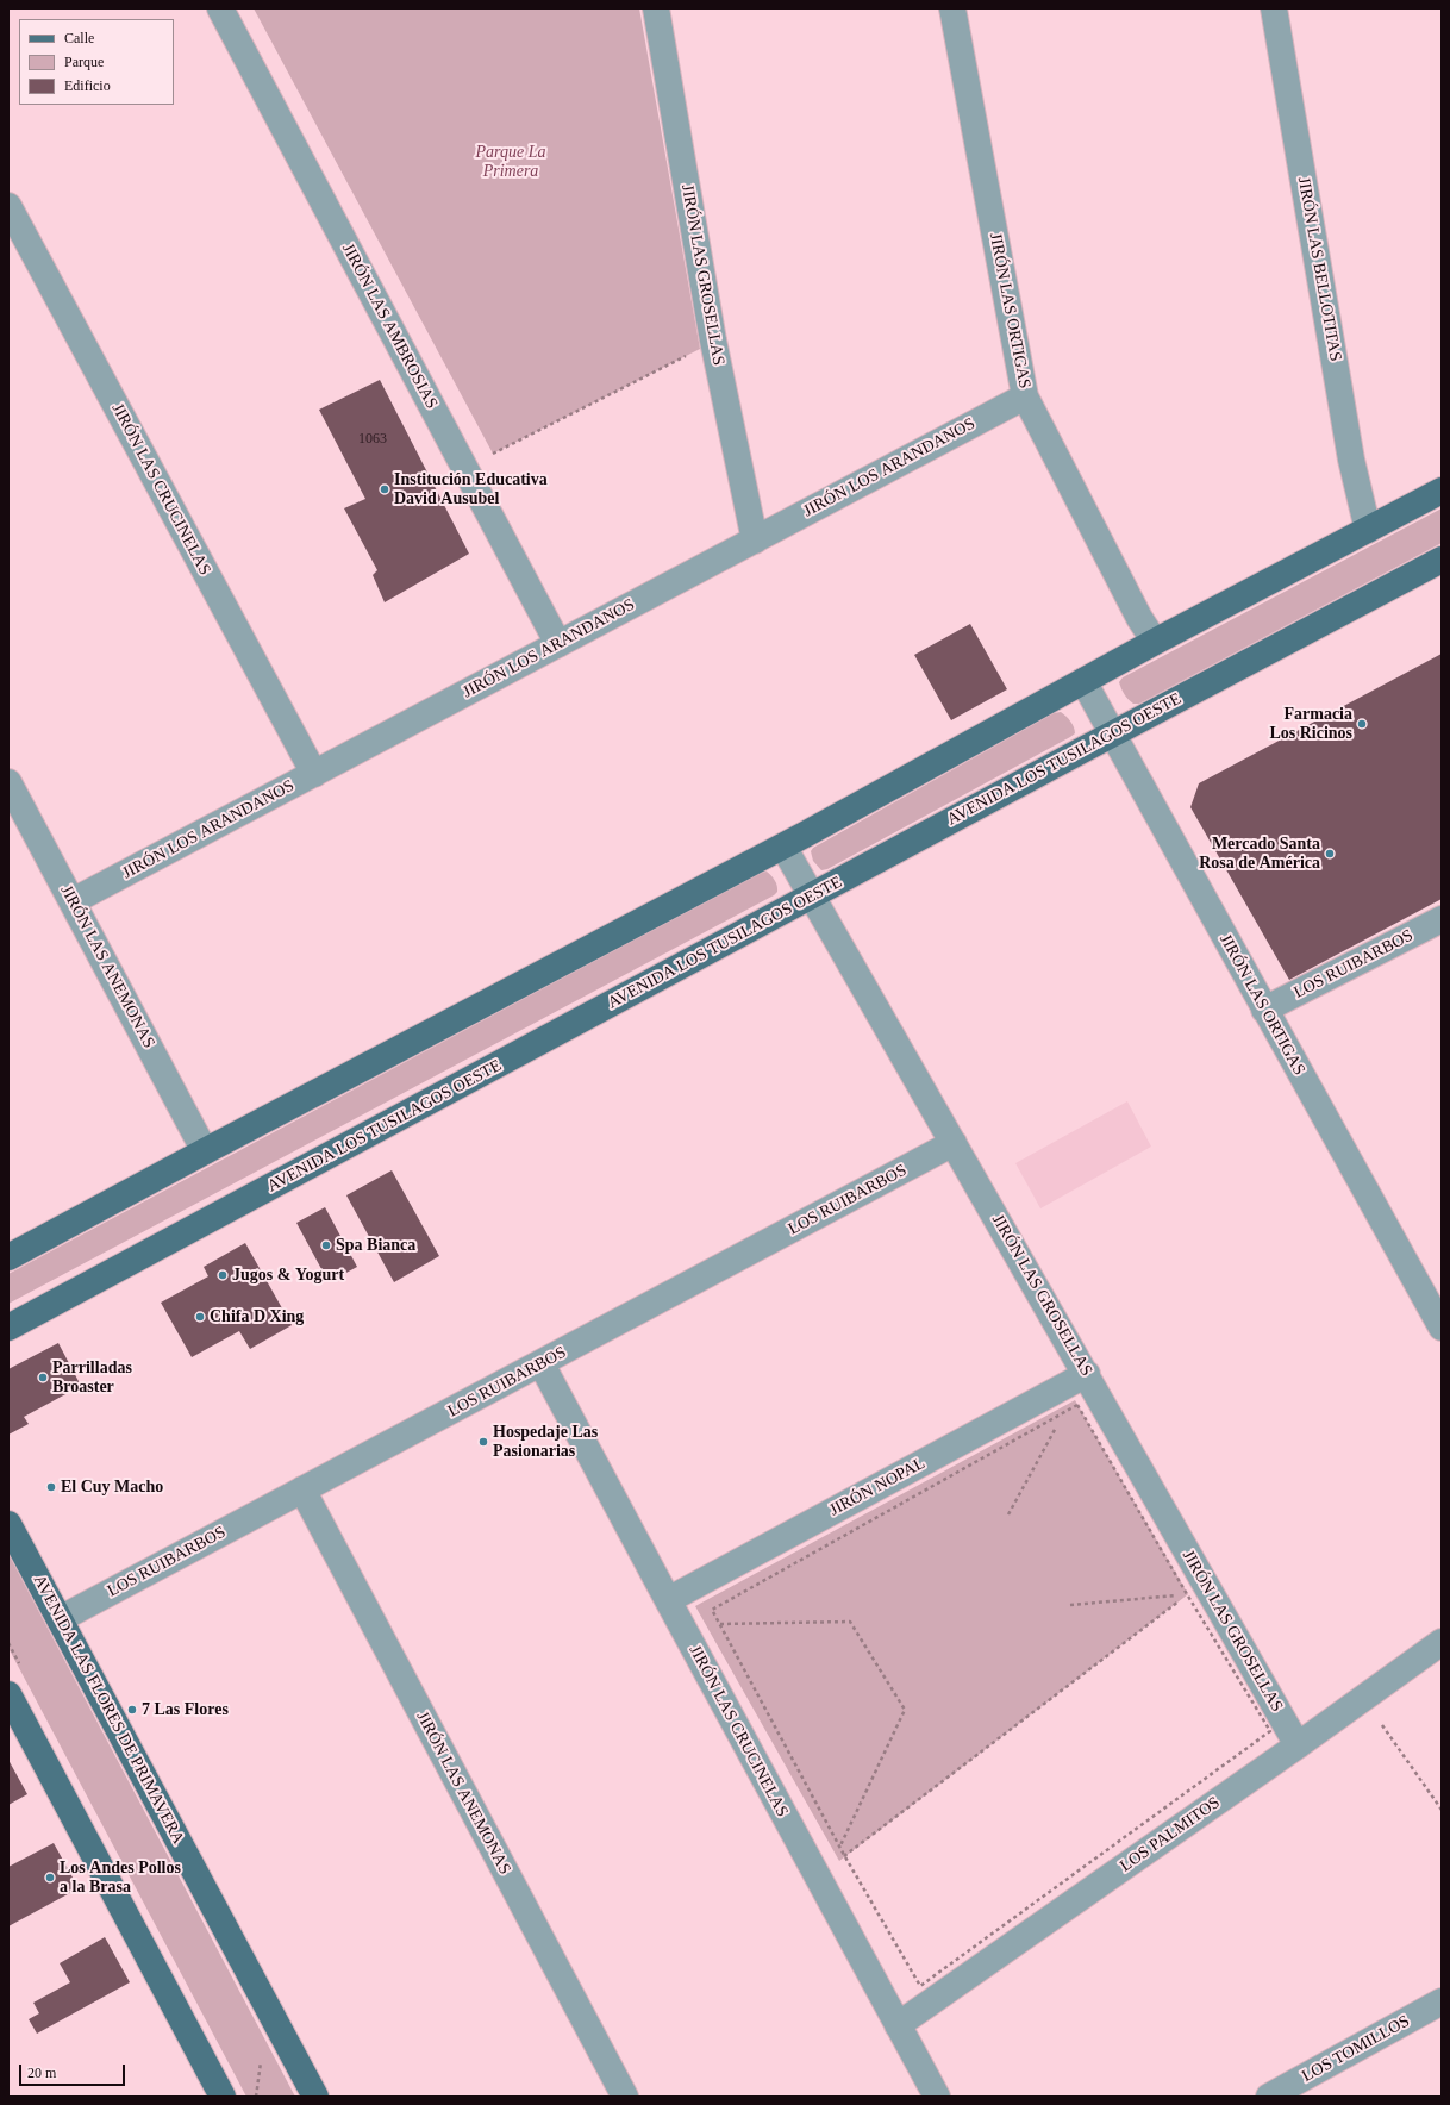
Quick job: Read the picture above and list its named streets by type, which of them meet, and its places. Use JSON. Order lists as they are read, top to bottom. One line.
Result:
{"streets":{"main road":["AVENIDA LOS TUSILAGOS OESTE","AVENIDA LAS FLORES DE PRIMAVERA"],"street":["JIRÓN LAS BELLOTITAS","JIRÓN LAS GROSELLAS","JIRÓN LAS ORTIGAS","JIRÓN LAS AMBROSIAS","JIRÓN LOS ARANDANOS","JIRÓN LAS CRUCINELAS","LOS RUIBARBOS","JIRÓN LAS ANEMONAS","JIRÓN NOPAL","LOS PALMITOS","LOS TOMILLOS"]},"crossings":[["JIRÓN LAS GROSELLAS","JIRÓN LOS ARANDANOS"],["JIRÓN LAS GROSELLAS","AVENIDA LOS TUSILAGOS OESTE"],["JIRÓN LAS GROSELLAS","LOS RUIBARBOS"],["JIRÓN LAS GROSELLAS","JIRÓN NOPAL"],["JIRÓN LAS GROSELLAS","LOS PALMITOS"],["JIRÓN LAS ORTIGAS","JIRÓN LOS ARANDANOS"],["JIRÓN LAS ORTIGAS","AVENIDA LOS TUSILAGOS OESTE"],["JIRÓN LAS ORTIGAS","LOS RUIBARBOS"],["JIRÓN LAS AMBROSIAS","JIRÓN LOS ARANDANOS"],["JIRÓN LOS ARANDANOS","JIRÓN LAS CRUCINELAS"],["JIRÓN LOS ARANDANOS","JIRÓN LAS ANEMONAS"],["JIRÓN LAS CRUCINELAS","LOS RUIBARBOS"],["JIRÓN LAS CRUCINELAS","JIRÓN NOPAL"],["JIRÓN LAS CRUCINELAS","LOS PALMITOS"],["LOS RUIBARBOS","JIRÓN LAS ANEMONAS"],["LOS RUIBARBOS","AVENIDA LAS FLORES DE PRIMAVERA"]],"parks":["Parque La Primera"],"places":["Institución Educativa David Ausubel","Farmacia Los Ricinos","Mercado Santa Rosa de América","Spa Bianca","Jugos & Yogurt","Chifa D Xing","Parrilladas Broaster","Hospedaje Las Pasionarias","El Cuy Macho","7 Las Flores","Los Andes Pollos a la Brasa"],"house_numbers":["1063"],"legend":["Calle","Parque","Edificio"],"scale_bar":"20 m"}
